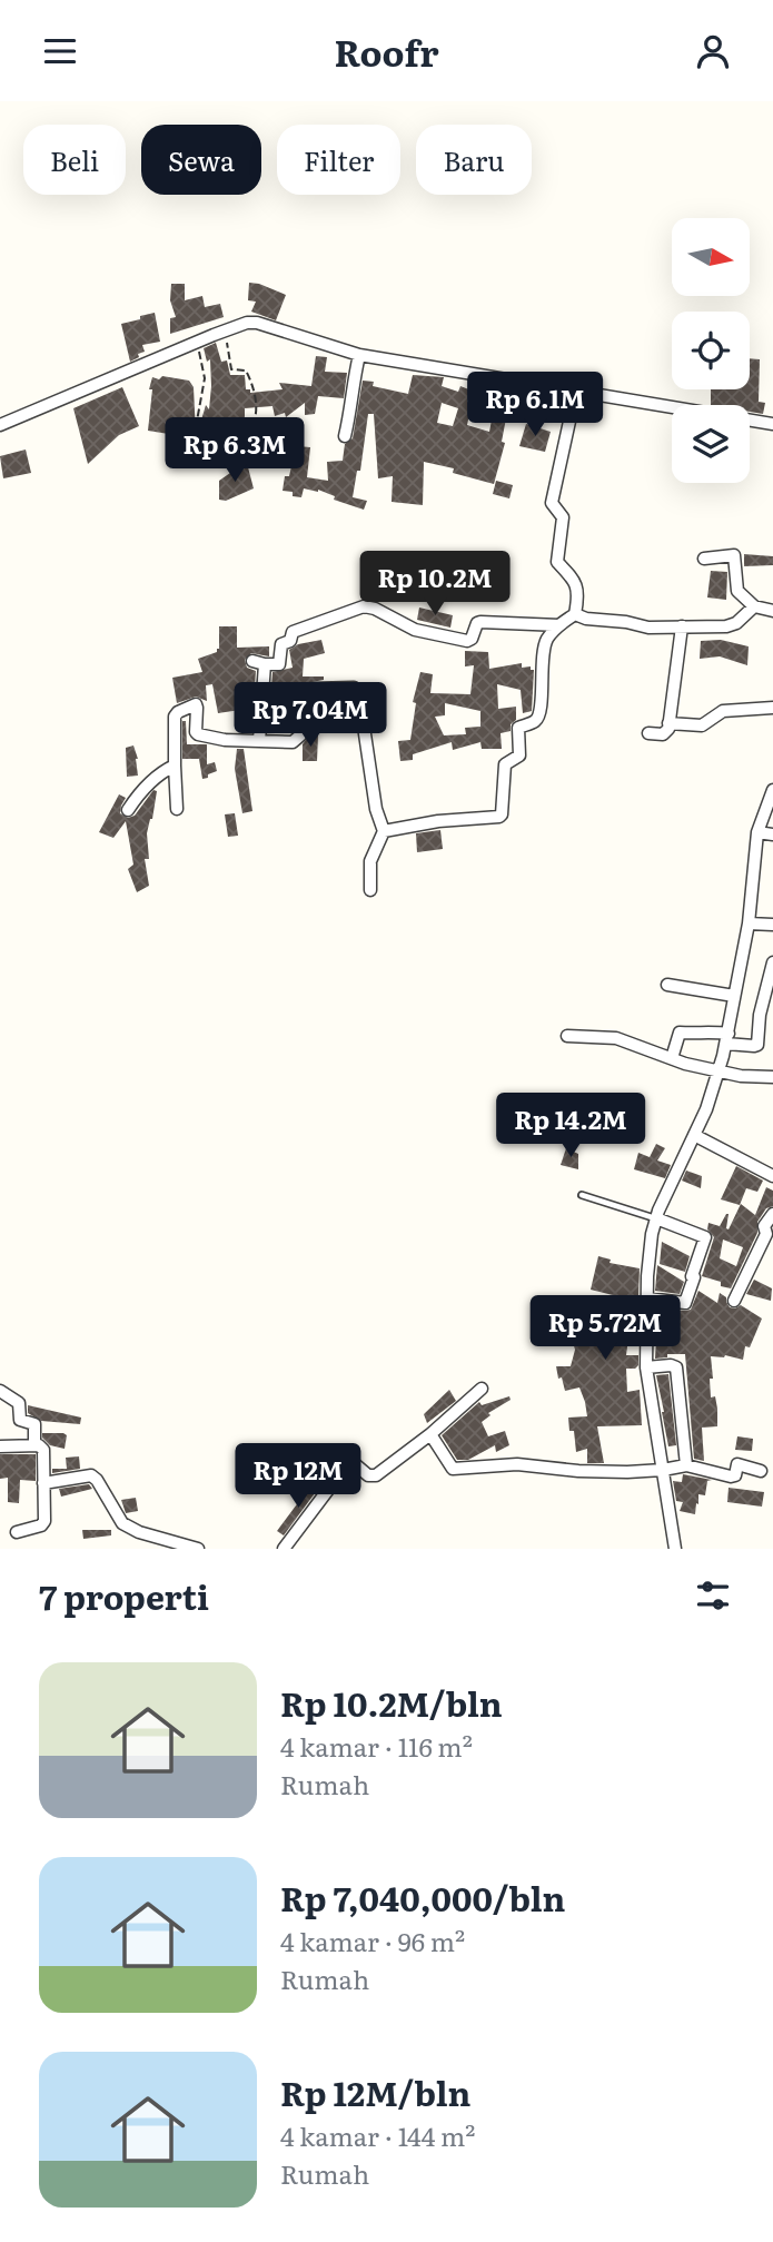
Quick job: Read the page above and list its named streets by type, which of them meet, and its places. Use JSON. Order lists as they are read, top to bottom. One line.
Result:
{"north":"right","page":{"header":"Roofr","chip":["Beli","Sewa","Filter","Baru"],"price":["Rp 6.1M","Rp 6.3M","Rp 10.2M","Rp 7.04M","Rp 14.2M","Rp 5.72M","Rp 12M"],"heading":"7 properti","list":[{"name":"Rp 10.2M/bln","note":"4 kamar · 116 m² · Rumah"},{"name":"Rp 7,040,000/bln","note":"4 kamar · 96 m² · Rumah"},{"name":"Rp 12M/bln","note":"4 kamar · 144 m² · Rumah"}]}}
